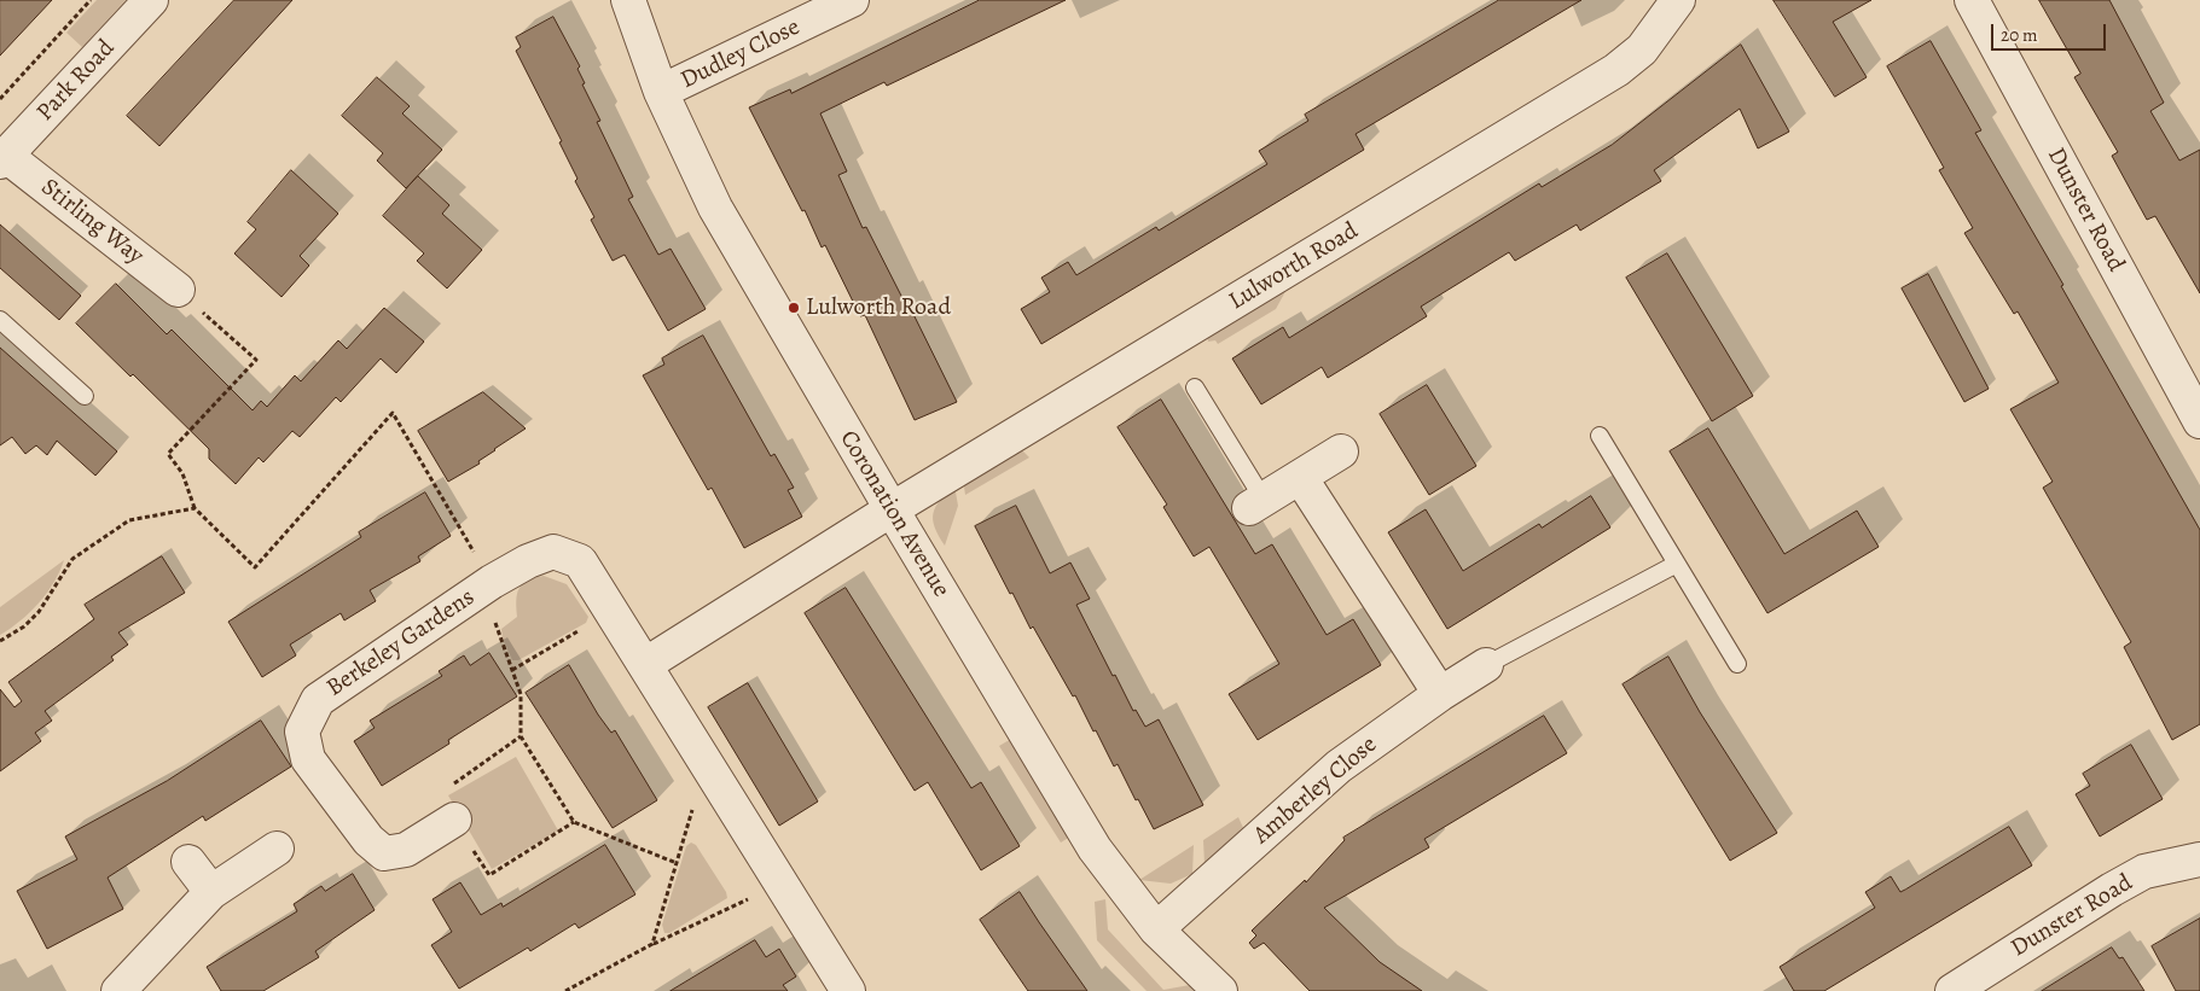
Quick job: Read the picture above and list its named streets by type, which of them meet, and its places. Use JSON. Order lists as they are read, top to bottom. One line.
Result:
{"streets":{"street":["Dudley Close","Park Road","Dunster Road","Stirling Way","Lulworth Road","Coronation Avenue","Berkeley Gardens","Amberley Close"]},"crossings":[["Dudley Close","Coronation Avenue"],["Park Road","Stirling Way"],["Lulworth Road","Coronation Avenue"],["Coronation Avenue","Amberley Close"]],"places":["Lulworth Road"],"scale_bar":"20 m"}
